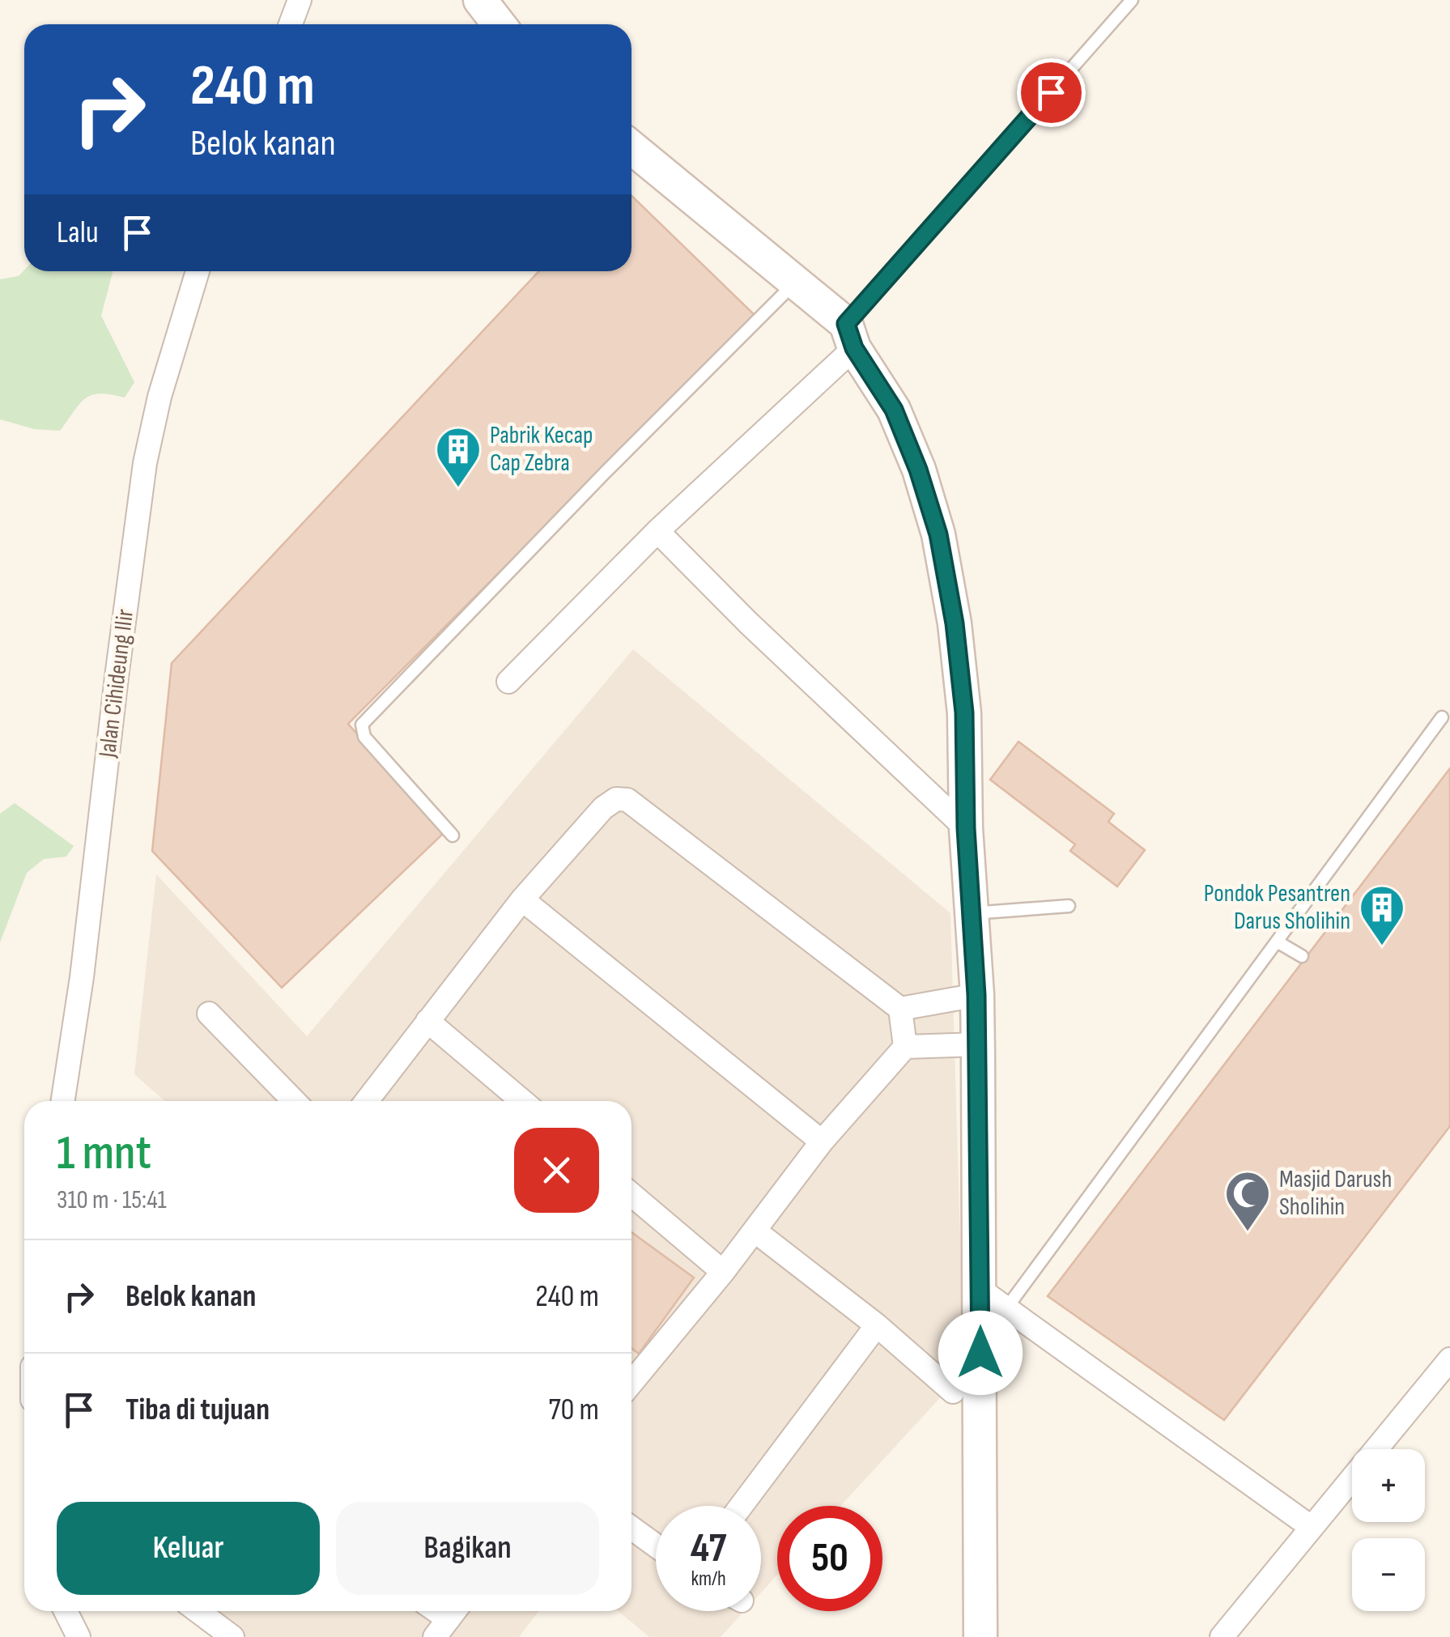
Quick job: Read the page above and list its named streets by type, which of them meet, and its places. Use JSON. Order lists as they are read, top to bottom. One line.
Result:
{"streets":{"street":["Jalan Cihideung Ilir"]},"places":{"building":["Pabrik Kecap Cap Zebra","Pondok Pesantren Darus Sholihin"],"mosque":["Masjid Darush Sholihin"]},"page":{"turn":["240 m","Belok kanan"],"then":"Lalu","heading":["1 mnt","310 m · 15:41"],"list":[{"name":"Belok kanan","value":"240 m"},{"name":"Tiba di tujuan","value":"70 m"}],"map_buttons":["+","−"],"buttons":["Keluar","Bagikan"],"speed":"47 km/h","limit":"50"}}
